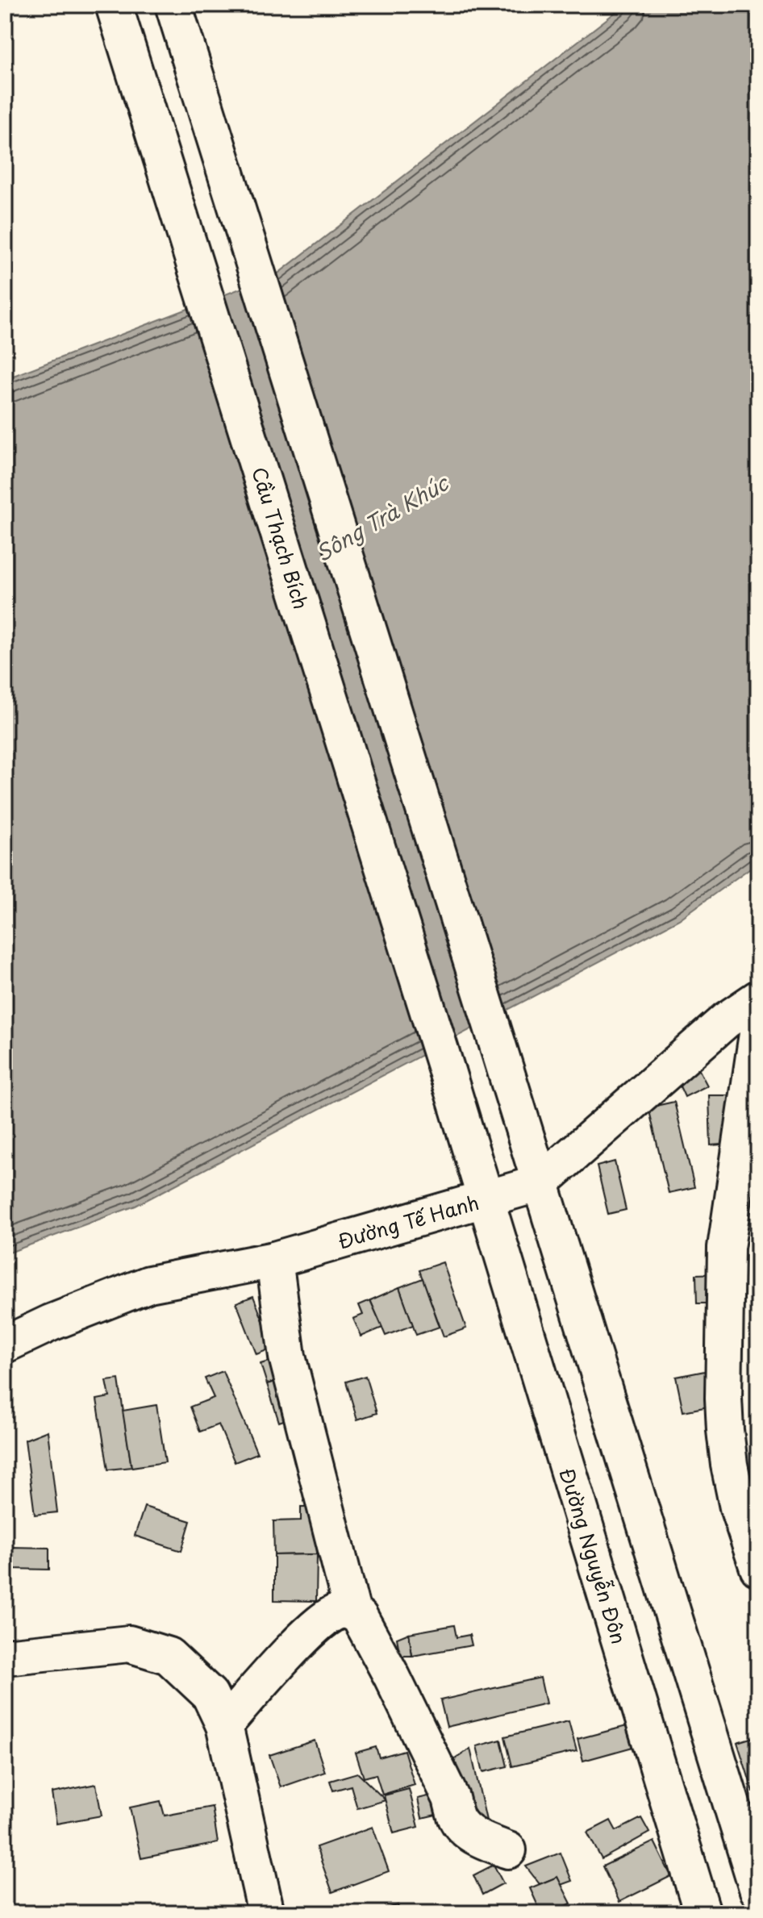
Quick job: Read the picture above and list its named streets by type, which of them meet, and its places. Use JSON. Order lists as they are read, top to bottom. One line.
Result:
{"streets":{"main road":["Cầu Thạch Bích","Đường Tế Hanh","Đường Nguyễn Đôn"]},"crossings":[["Cầu Thạch Bích","Đường Tế Hanh"],["Cầu Thạch Bích","Đường Nguyễn Đôn"],["Đường Tế Hanh","Đường Nguyễn Đôn"]],"water":["Sông Trà Khúc"]}
